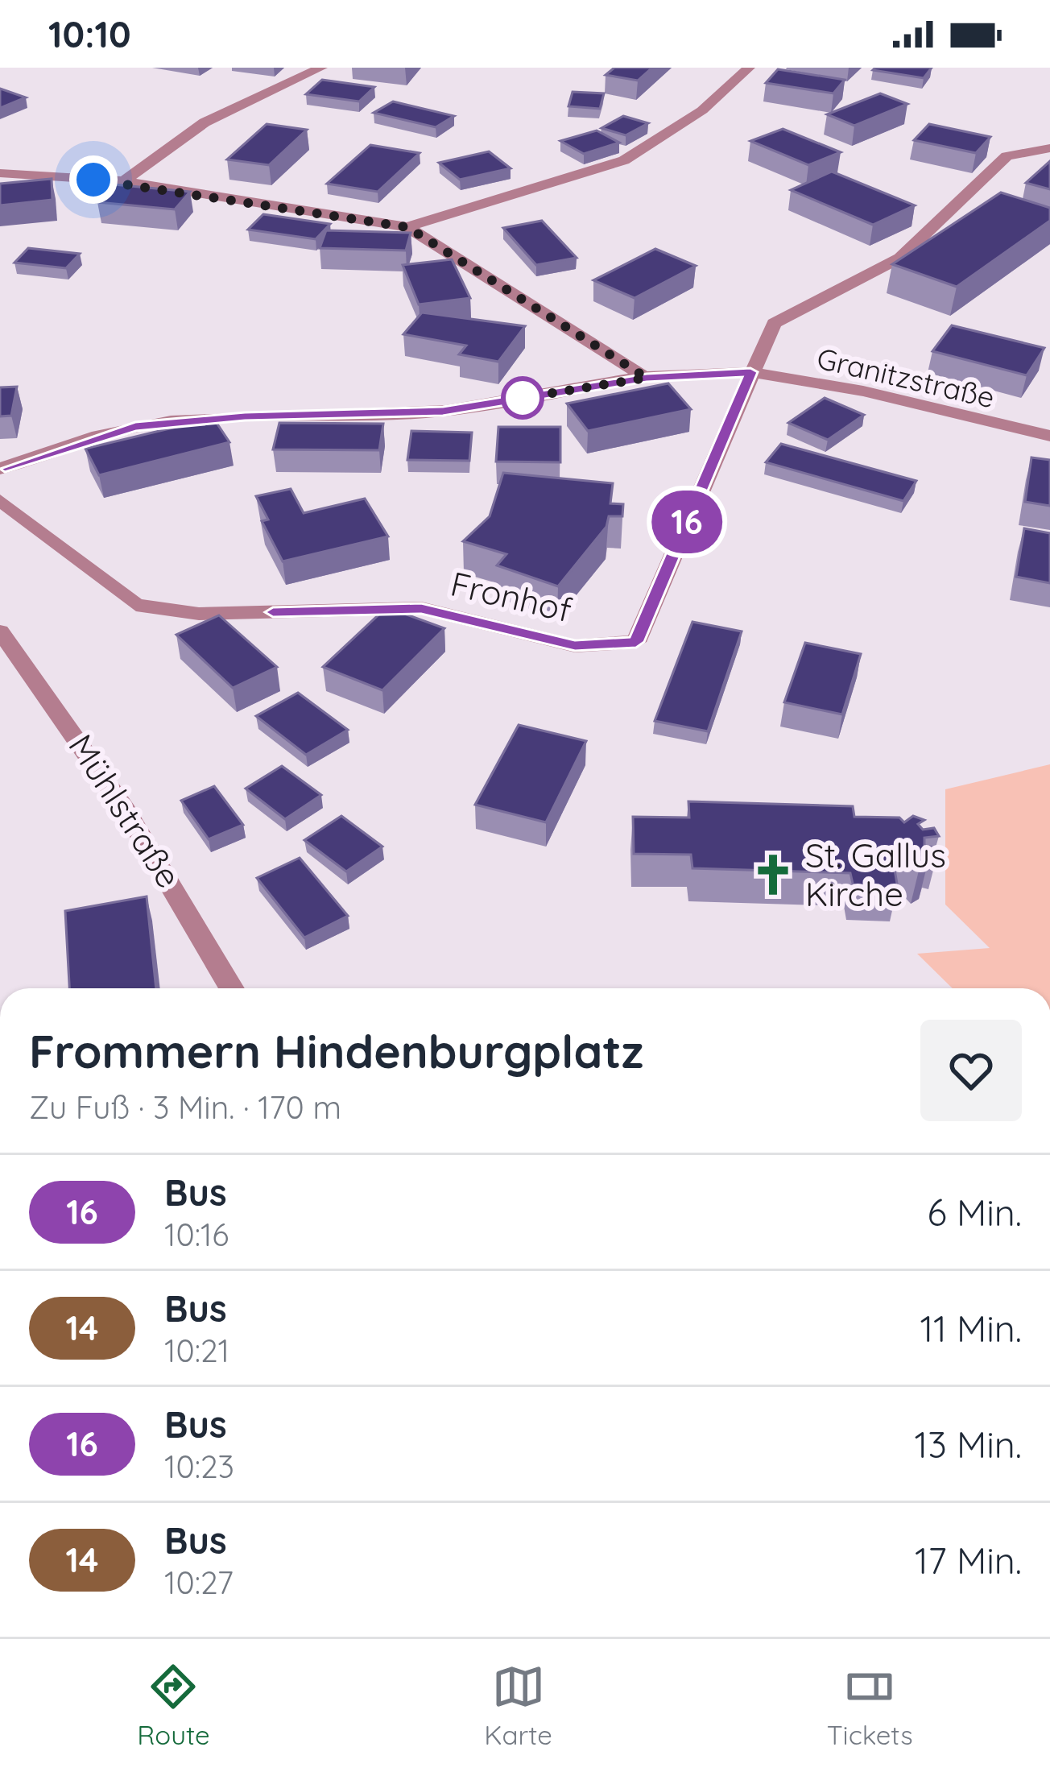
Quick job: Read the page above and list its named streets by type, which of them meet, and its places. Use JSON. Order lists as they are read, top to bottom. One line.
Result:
{"streets":{"street":["Granitzstraße","Fronhof","Mühlstraße"]},"crossings":[["Granitzstraße","Fronhof"]],"places":{"church":["St. Gallus Kirche"]},"lines":["bus line 16"],"page":{"status":"10:10","on_map":"16","heading":["Frommern Hindenburgplatz","Zu Fuß · 3 Min. · 170 m"],"list":[{"mark":"16","name":"Bus","note":"10:16","value":"6 Min."},{"mark":"14","name":"Bus","note":"10:21","value":"11 Min."},{"mark":"16","name":"Bus","note":"10:23","value":"13 Min."},{"mark":"14","name":"Bus","note":"10:27","value":"17 Min."}],"tabs":["Route","Karte","Tickets"]}}
